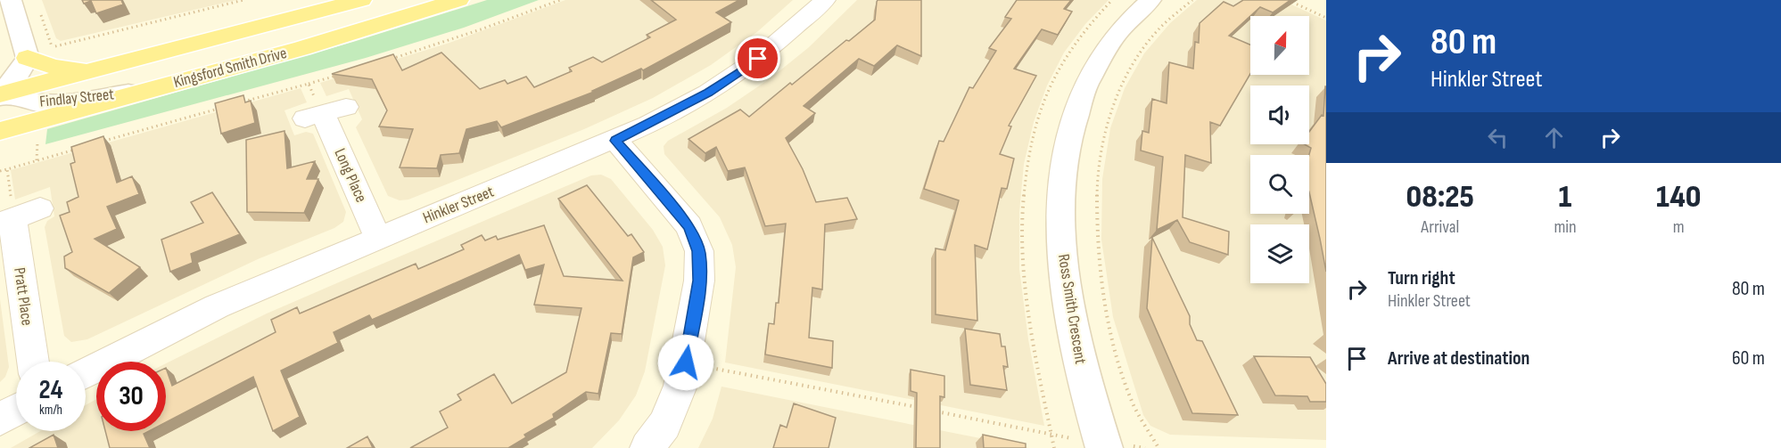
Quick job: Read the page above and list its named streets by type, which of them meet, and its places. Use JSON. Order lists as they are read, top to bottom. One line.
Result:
{"streets":{"main road":["Kingsford Smith Drive"],"street":["Findlay Street","Long Place","Hinkler Street","Pratt Place","Ross Smith Crescent"]},"crossings":[["Kingsford Smith Drive","Findlay Street"],["Long Place","Hinkler Street"]],"north":"top","page":{"turn":["80 m","Hinkler Street"],"eta":["08:25","Arrival","1","min","140","m"],"list":[{"name":"Turn right","note":"Hinkler Street","value":"80 m"},{"name":"Arrive at destination","value":"60 m"}],"speed":"24 km/h","limit":"30"}}
